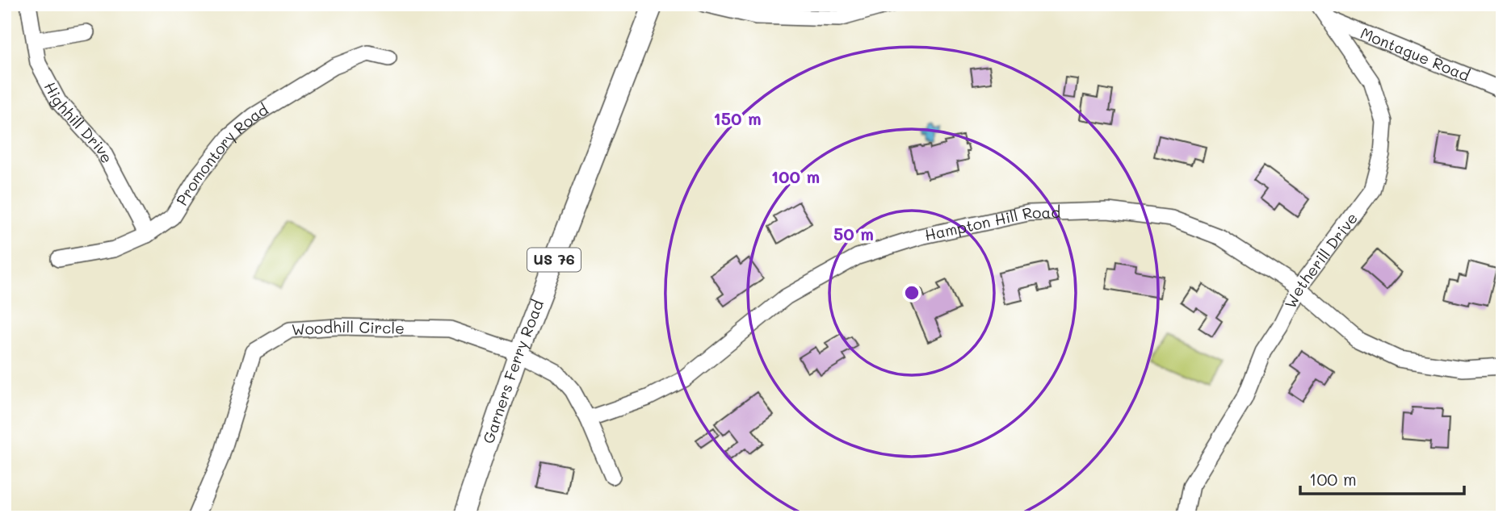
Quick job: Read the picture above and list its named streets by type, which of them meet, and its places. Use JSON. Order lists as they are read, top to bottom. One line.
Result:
{"streets":{"main road":["US 76","Garners Ferry Road"],"street":["Montague Road","Highhill Drive","Promontory Road","Hampton Hill Road","Wetherill Drive","Woodhill Circle"]},"crossings":[["Montague Road","Wetherill Drive"],["Highhill Drive","Promontory Road"],["Hampton Hill Road","Wetherill Drive"],["Woodhill Circle","Garners Ferry Road"]],"scale_bar":"100 m","rings":["150 m","100 m","50 m"]}
